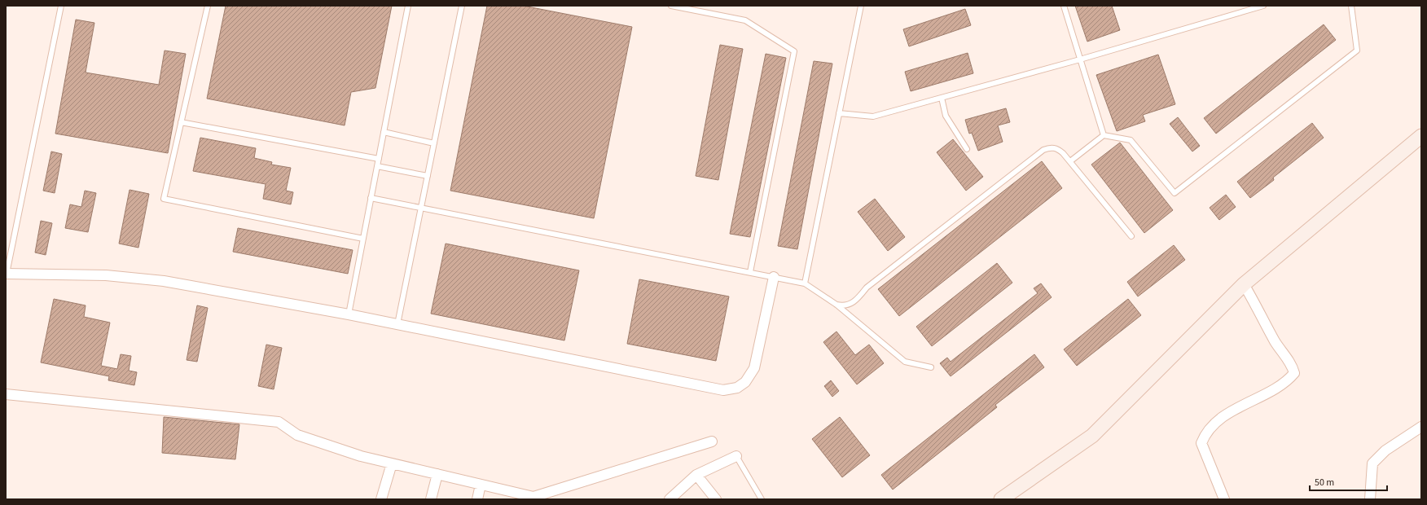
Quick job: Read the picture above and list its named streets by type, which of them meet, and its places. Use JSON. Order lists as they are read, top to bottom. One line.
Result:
{"scale_bar":"50 m"}
